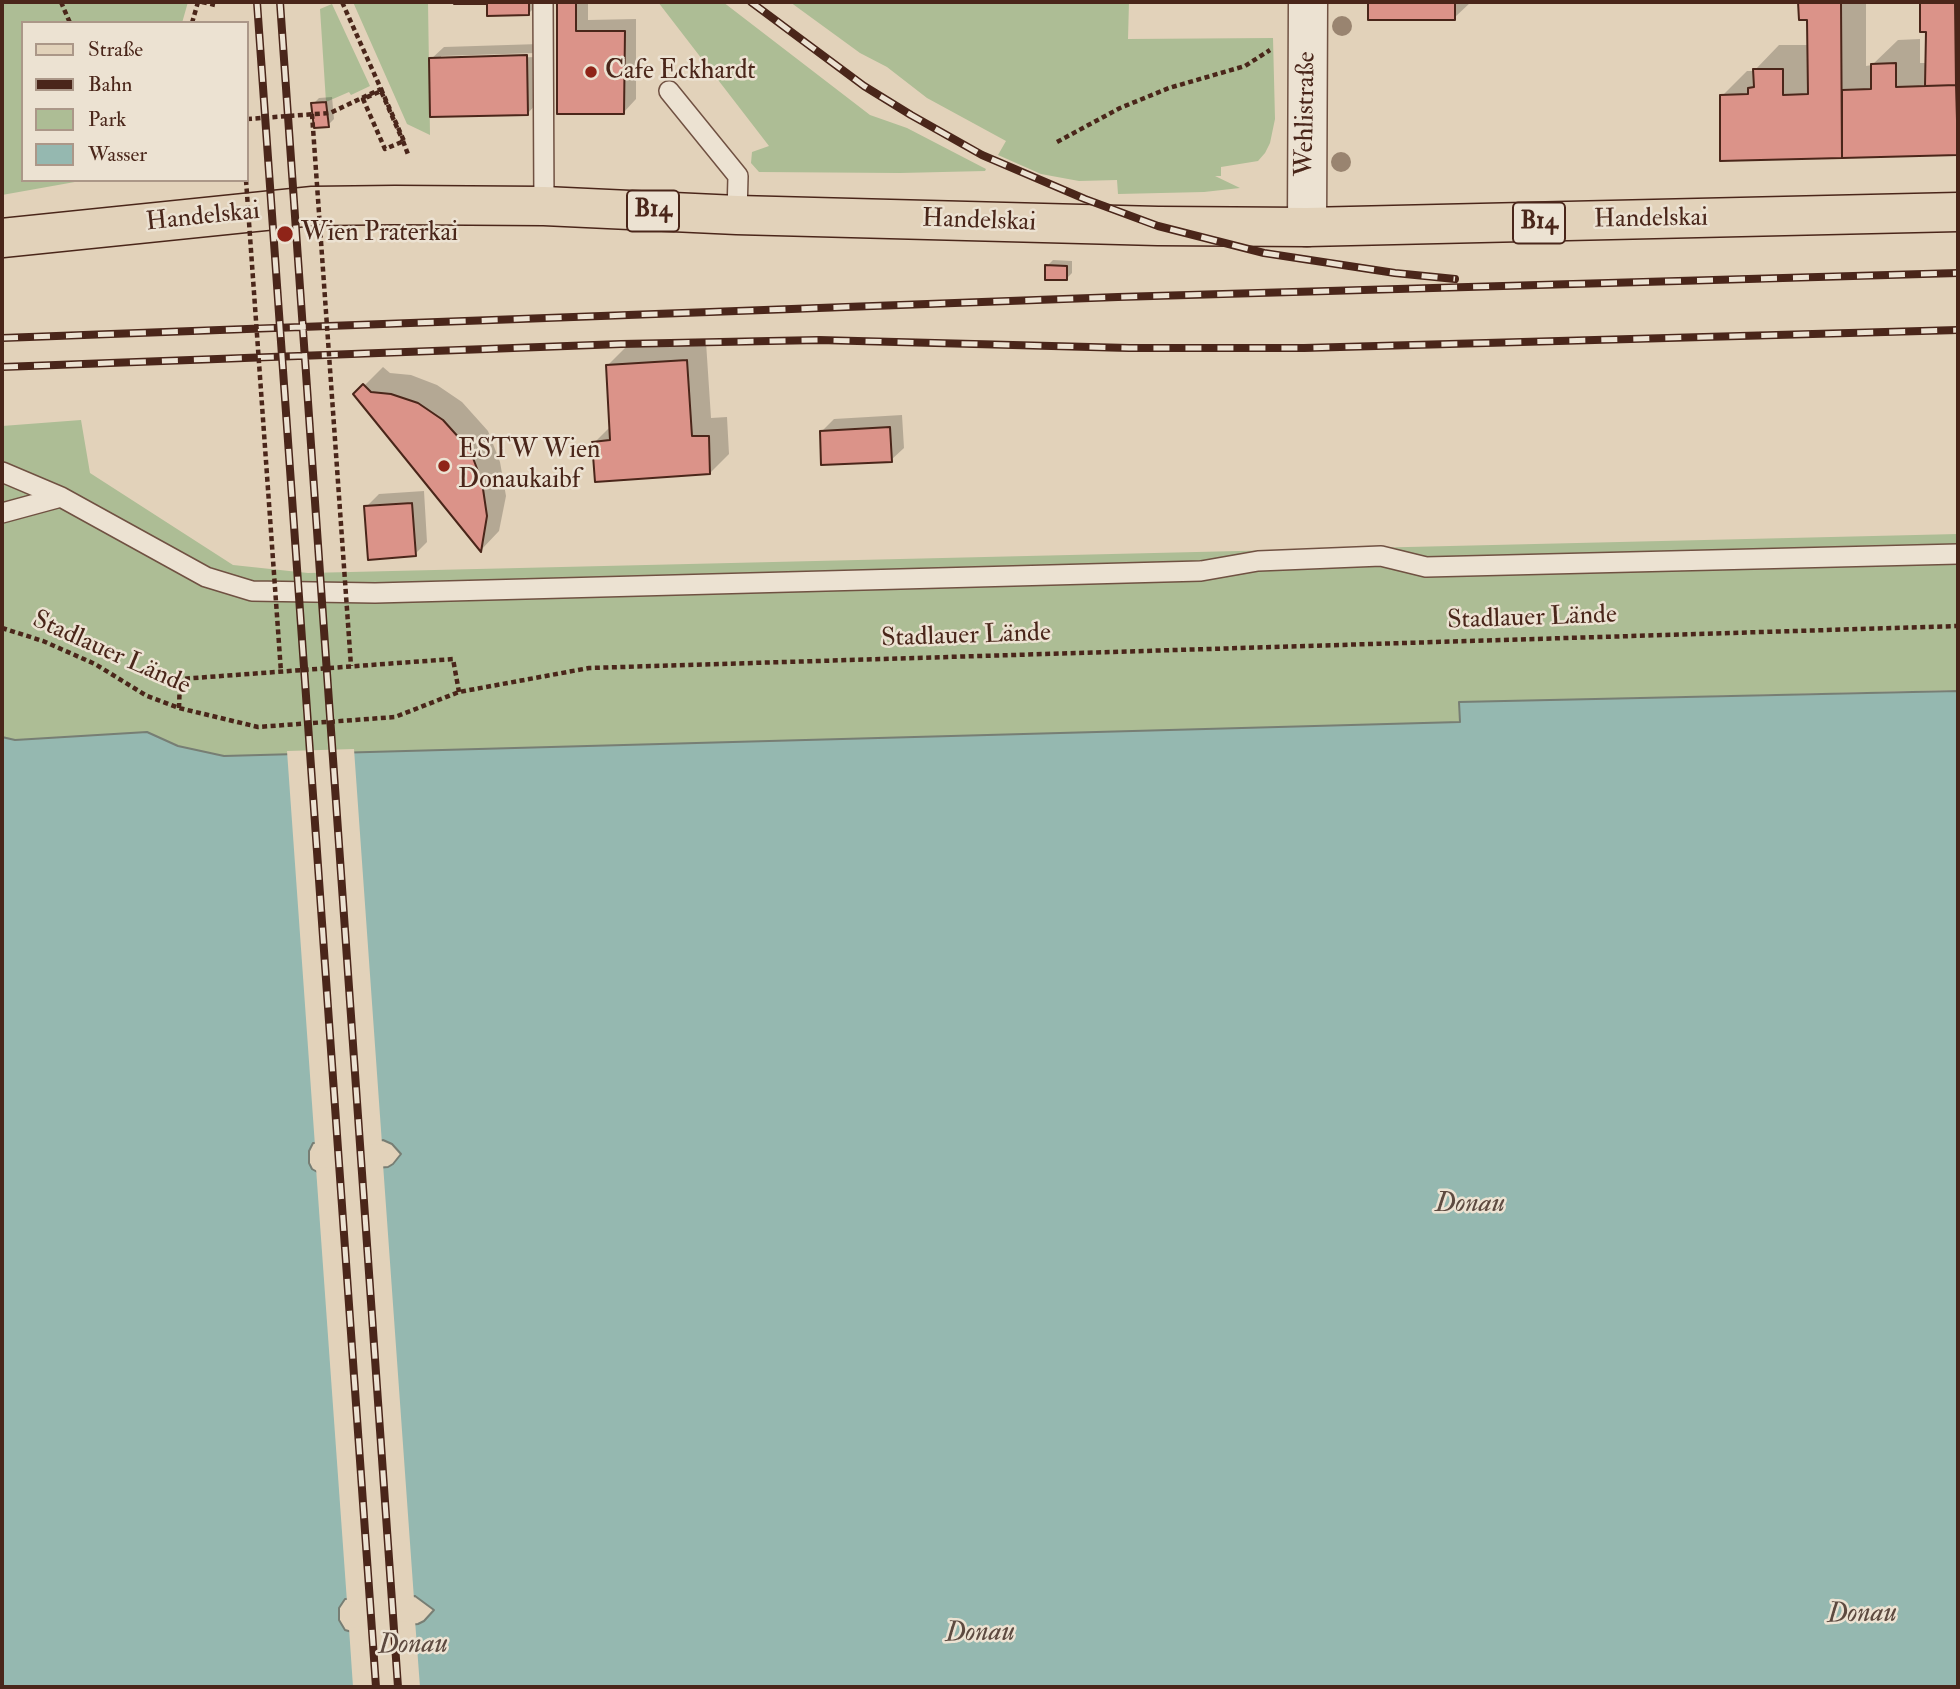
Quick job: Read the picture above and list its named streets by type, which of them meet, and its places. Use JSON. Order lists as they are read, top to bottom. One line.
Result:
{"streets":{"main road":["B14","Handelskai"],"street":["Wehlistraße"],"path":["Stadlauer Lände"]},"crossings":[["Wehlistraße","Handelskai"]],"water":["Donau"],"places":["Cafe Eckhardt","Wien Praterkai","ESTW Wien Donaukaibf"],"legend":["Straße","Bahn","Park","Wasser"]}
